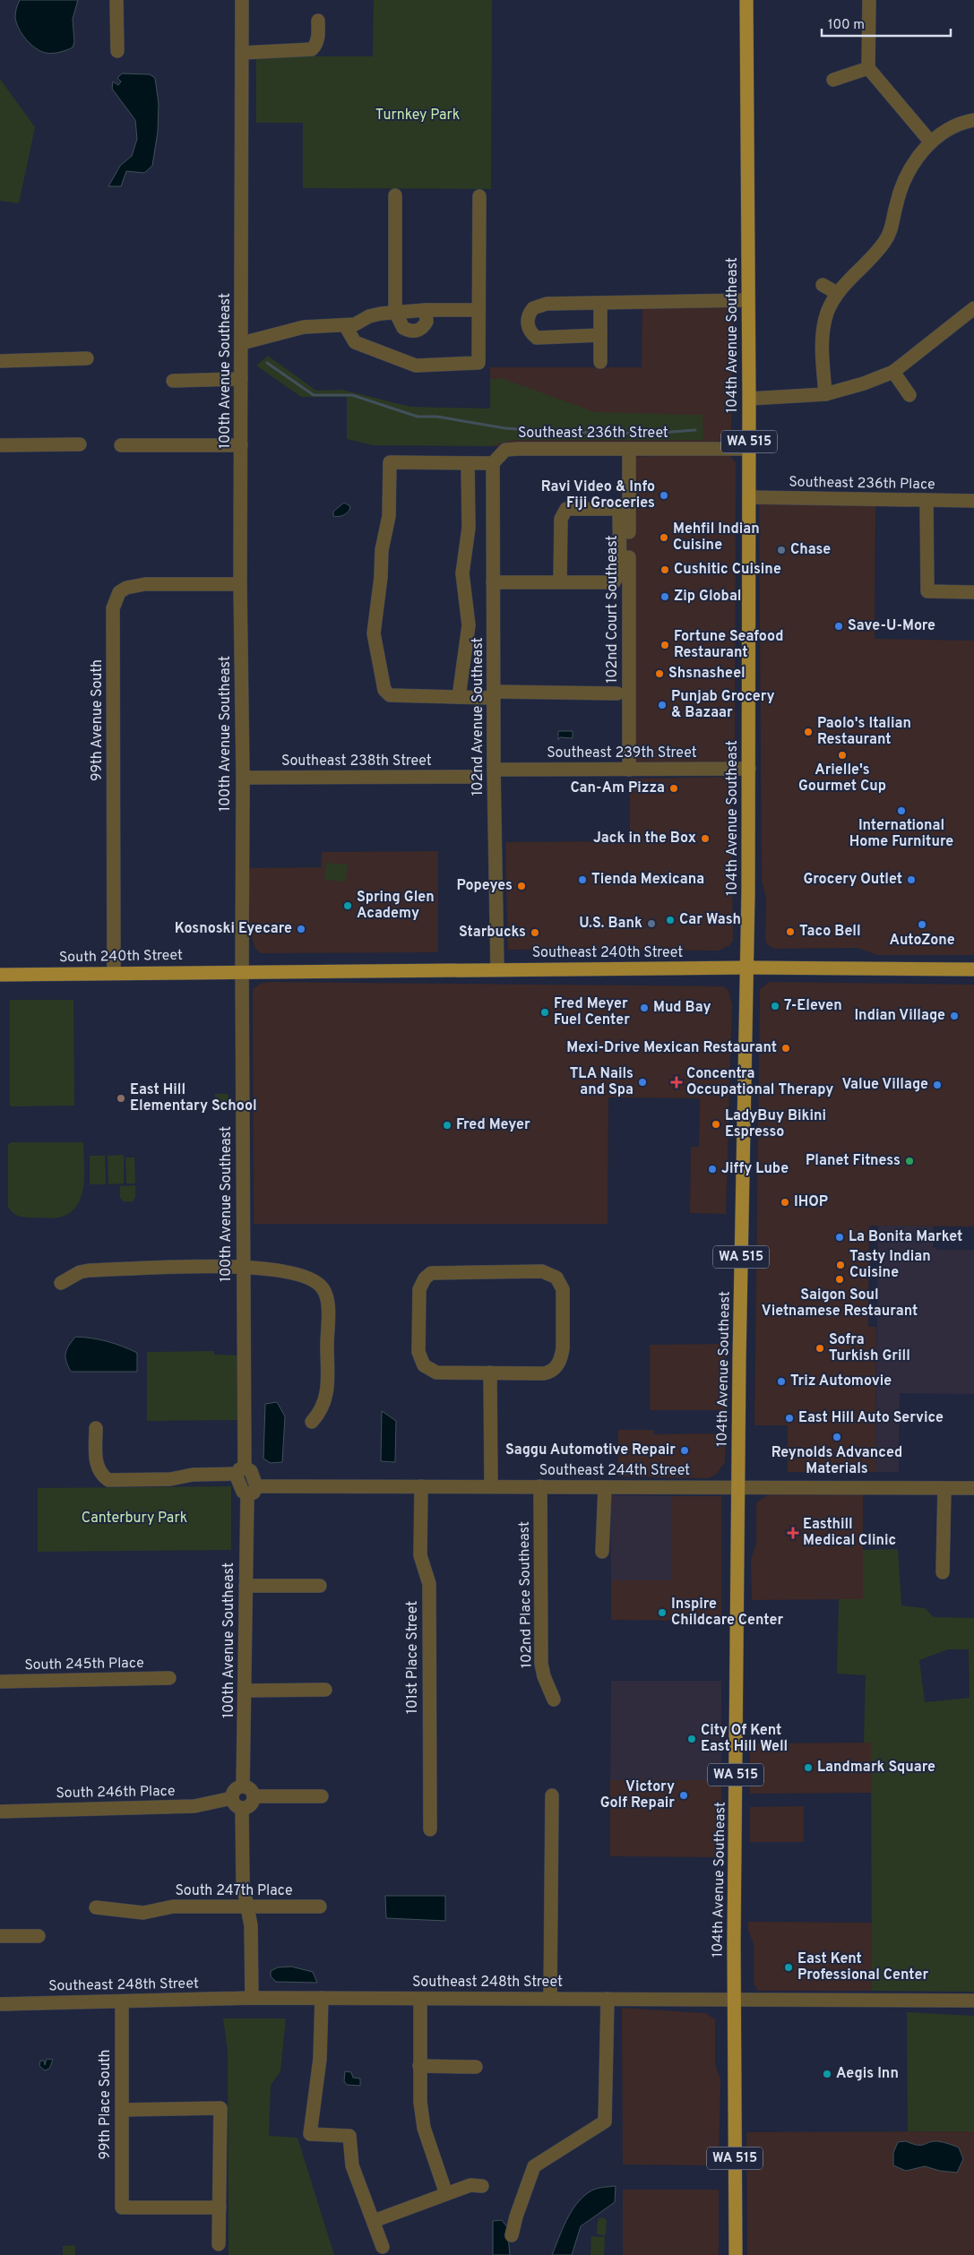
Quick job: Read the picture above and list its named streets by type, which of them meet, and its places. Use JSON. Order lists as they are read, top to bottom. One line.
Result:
{"streets":{"main road":["104th Avenue Southeast","WA 515","Southeast 240th Street","South 240th Street"],"street":["100th Avenue Southeast","Southeast 236th Street","Southeast 236th Place","102nd Court Southeast","102nd Avenue Southeast","99th Avenue South","Southeast 239th Street","Southeast 238th Street","Southeast 244th Street","102nd Place Southeast","101st Place Street","South 245th Place","South 246th Place","South 247th Place","Southeast 248th Street","99th Place South"]},"crossings":[["104th Avenue Southeast","Southeast 236th Street"],["104th Avenue Southeast","Southeast 236th Place"],["104th Avenue Southeast","Southeast 239th Street"],["104th Avenue Southeast","Southeast 240th Street"],["104th Avenue Southeast","Southeast 244th Street"],["104th Avenue Southeast","Southeast 248th Street"],["100th Avenue Southeast","99th Avenue South"],["100th Avenue Southeast","Southeast 238th Street"],["100th Avenue Southeast","Southeast 240th Street"],["100th Avenue Southeast","South 240th Street"],["100th Avenue Southeast","Southeast 244th Street"],["100th Avenue Southeast","South 246th Place"],["Southeast 236th Street","102nd Court Southeast"],["Southeast 236th Street","102nd Avenue Southeast"],["102nd Court Southeast","Southeast 239th Street"],["102nd Avenue Southeast","Southeast 239th Street"],["102nd Avenue Southeast","Southeast 238th Street"],["102nd Avenue Southeast","Southeast 240th Street"],["99th Avenue South","South 240th Street"],["Southeast 239th Street","Southeast 238th Street"],["Southeast 240th Street","South 240th Street"],["Southeast 244th Street","102nd Place Southeast"],["Southeast 244th Street","101st Place Street"],["Southeast 248th Street","99th Place South"]],"parks":["Turnkey Park","Canterbury Park"],"places":{"other":["Ravi Video & Info Fiji Groceries","Mehfil Indian Cuisine","Chase","Cushitic Cuisine","Zip Global","Save-U-More","Fortune Seafood Restaurant","Shsnasheel","Punjab Grocery & Bazaar","Paolo's Italian Restaurant","Arielle's Gourmet Cup","Can-Am Pizza","International Home Furniture","Jack in the Box","Tienda Mexicana","Grocery Outlet","Popeyes","Spring Glen Academy","Car Wash","U.S. Bank","AutoZone","Kosnoski Eyecare","Taco Bell","Starbucks","7-Eleven","Mud Bay","Fred Meyer Fuel Center","Indian Village","Mexi-Drive Mexican Restaurant","TLA Nails and Spa","Value Village","East Hill Elementary School","LadyBuy Bikini Espresso","Fred Meyer","Planet Fitness","Jiffy Lube","IHOP","La Bonita Market","Tasty Indian Cuisine","Saigon Soul Vietnamese Restaurant","Sofra Turkish Grill","Triz Automovie","East Hill Auto Service","Reynolds Advanced Materials","Saggu Automotive Repair","Inspire Childcare Center","City Of Kent East Hill Well","Landmark Square","Victory Golf Repair","East Kent Professional Center","Aegis Inn"],"health":["Concentra Occupational Therapy","Easthill Medical Clinic"]},"scale_bar":"100 m"}
